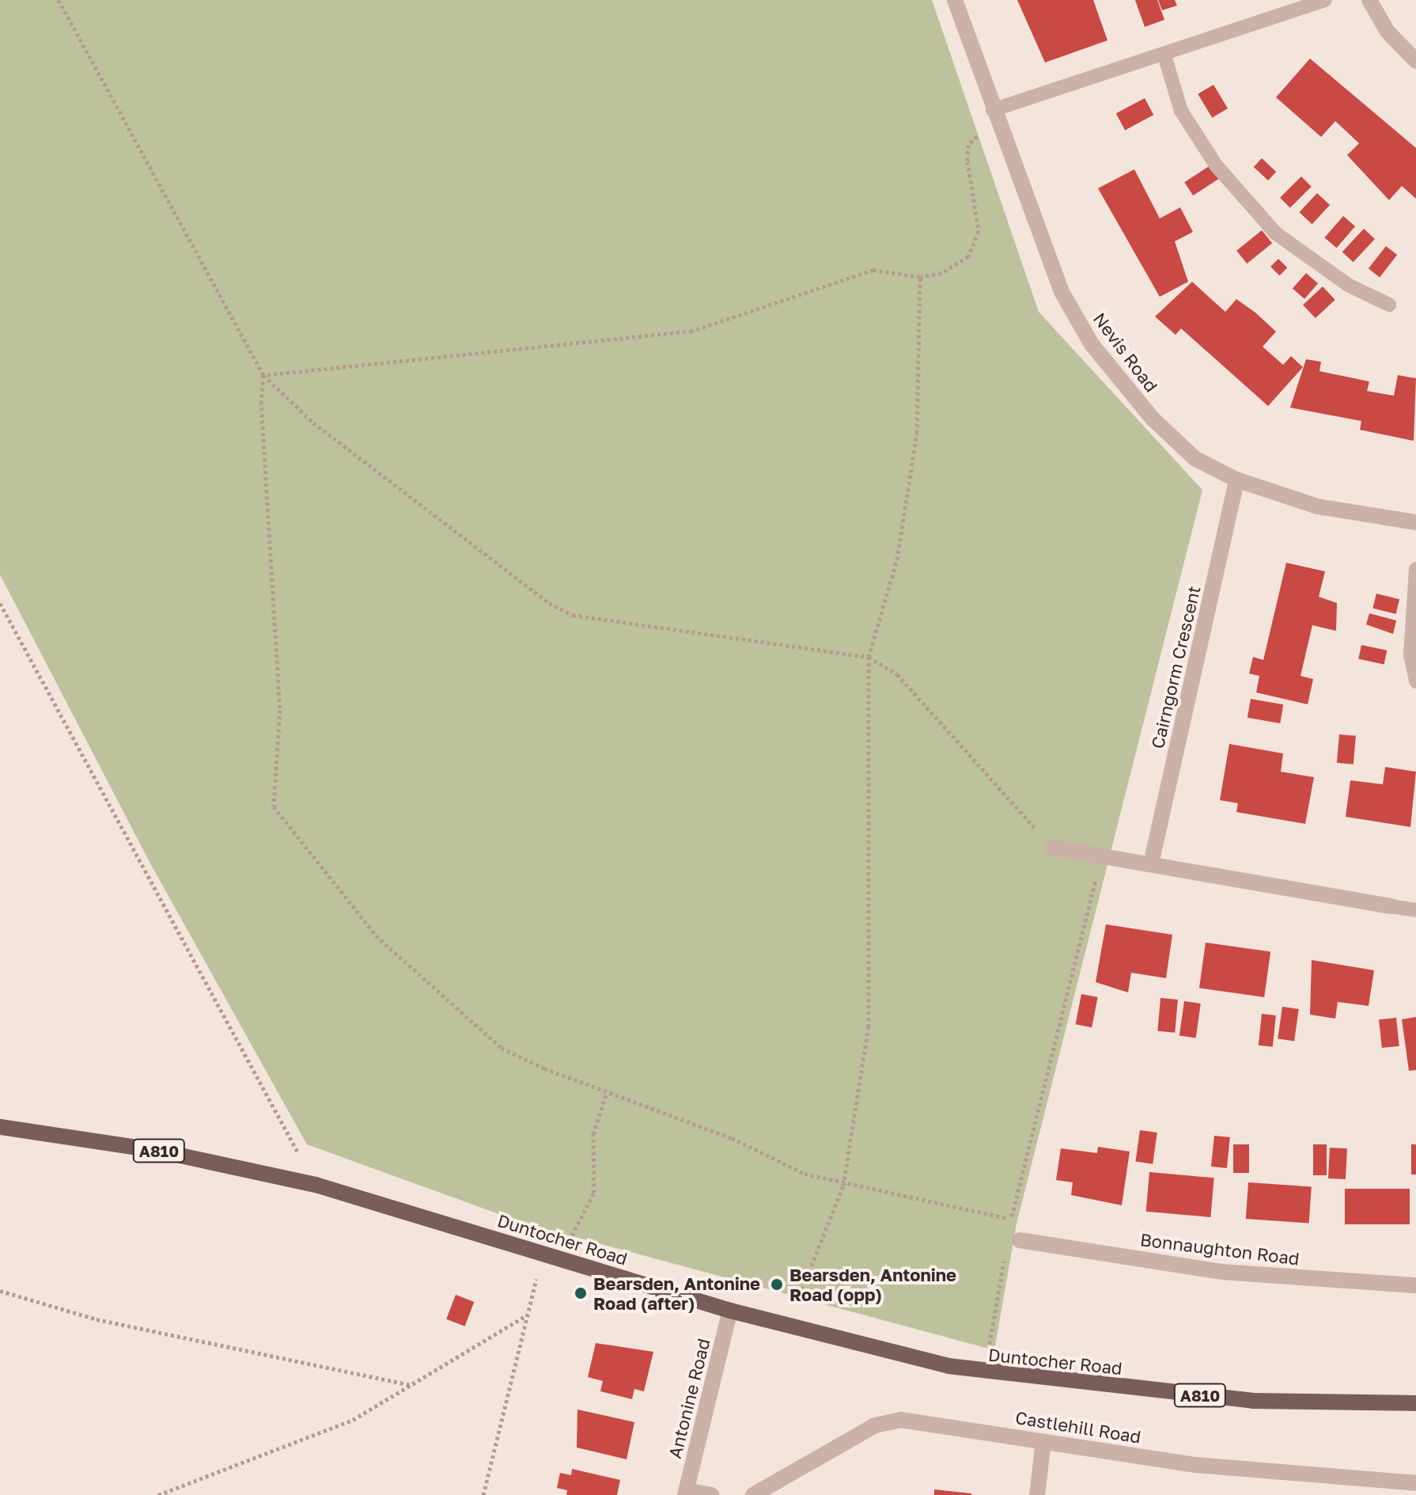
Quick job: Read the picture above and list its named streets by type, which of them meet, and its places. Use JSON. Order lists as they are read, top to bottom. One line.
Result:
{"streets":{"main road":["A810","Duntocher Road"],"street":["Nevis Road","Cairngorm Crescent","Bonnaughton Road","Antonine Road","Castlehill Road"]},"crossings":[["Nevis Road","Cairngorm Crescent"],["Duntocher Road","Antonine Road"]],"places":["Bearsden, Antonine Road (opp)","Bearsden, Antonine Road (after)"]}
